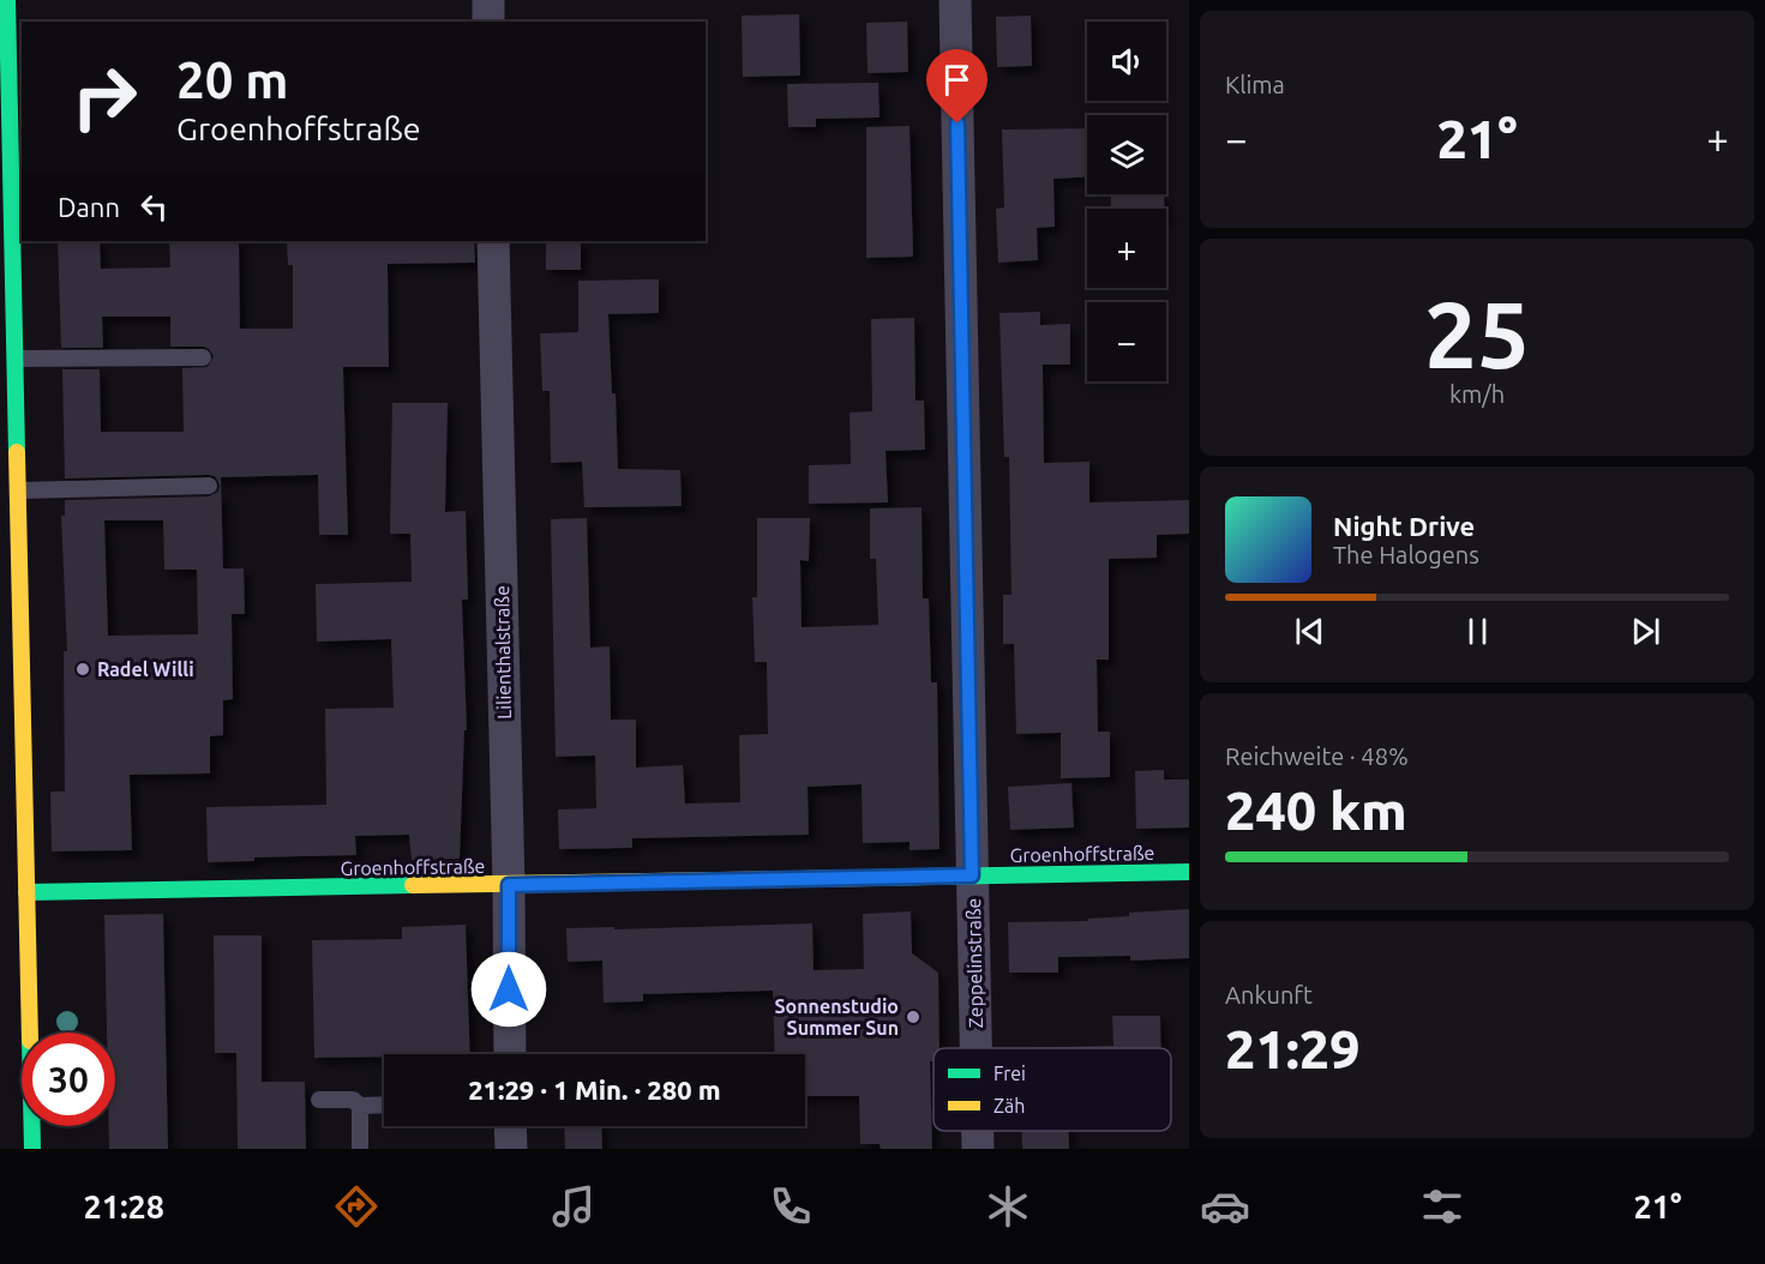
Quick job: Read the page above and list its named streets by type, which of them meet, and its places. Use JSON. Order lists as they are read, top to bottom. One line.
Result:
{"streets":{"street":["Lilienthalstraße","Groenhoffstraße","Zeppelinstraße"]},"crossings":[["Lilienthalstraße","Groenhoffstraße"],["Groenhoffstraße","Zeppelinstraße"]],"places":["Radel Willi","Sonnenstudio Summer Sun"],"legend":["Frei","Zäh"],"page":{"tile":["Klima",["25","km/h"],["Reichweite · 48%","240 km"],["Ankunft","21:29"]],"map_buttons":["+","−"],"turn":["20 m","Groenhoffstraße"],"heat":["−","21°","+"],"then":"Dann","song":["Night Drive","The Halogens"],"limit":"30","trip":"21:29 · 1 Min. · 280 m","tabs":["21:28","21°"]}}
